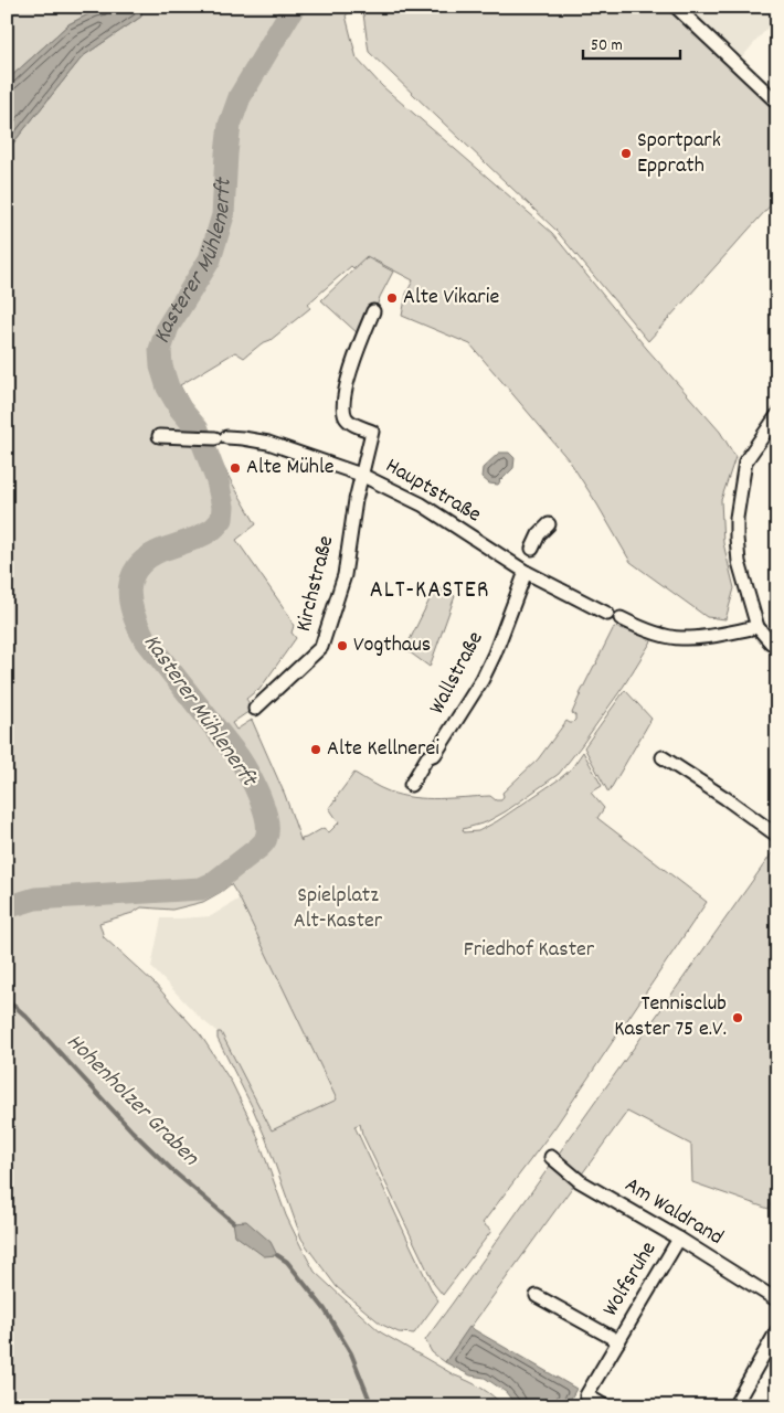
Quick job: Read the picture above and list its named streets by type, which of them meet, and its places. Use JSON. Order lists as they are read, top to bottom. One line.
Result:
{"streets":{"street":["Hauptstraße","Kirchstraße","Wallstraße","Am Waldrand","Wolfsruhe"]},"crossings":[["Hauptstraße","Kirchstraße"],["Hauptstraße","Wallstraße"],["Am Waldrand","Wolfsruhe"]],"districts":["ALT-KASTER"],"water":["Kasterer Mühlenerft","Hohenholzer Graben"],"parks":["Spielplatz Alt-Kaster","Friedhof Kaster"],"places":["Sportpark Epprath","Alte Vikarie","Alte Mühle","Vogthaus","Alte Kellnerei","Tennisclub Kaster 75 e.V."],"scale_bar":"50 m"}
